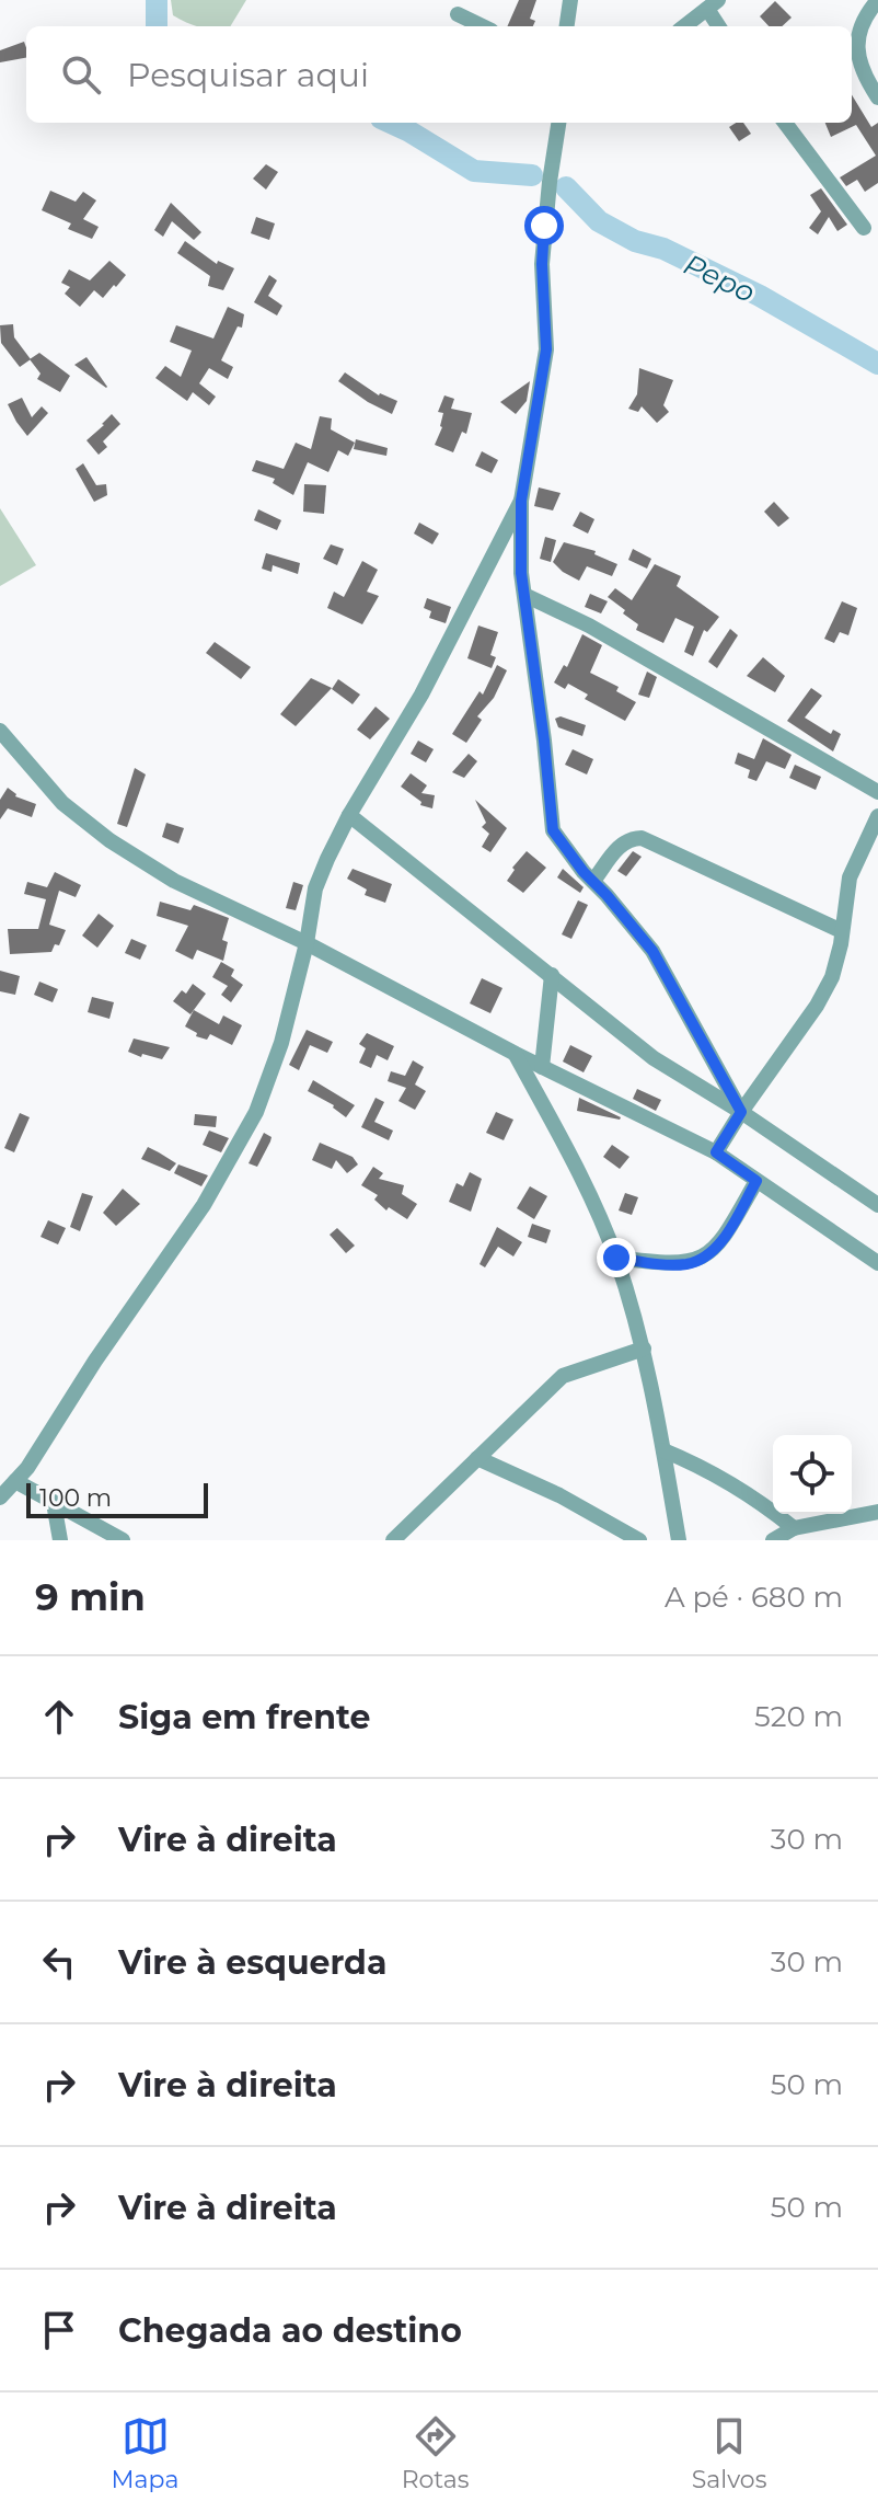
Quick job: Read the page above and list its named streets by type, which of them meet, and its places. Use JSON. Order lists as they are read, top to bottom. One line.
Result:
{"water":["Pepo"],"scale_bar":"100 m","page":{"search":"Pesquisar aqui","scale":"100 m","heading":["9 min","A pé · 680 m"],"list":[["Siga em frente","520 m"],["Vire à direita","30 m"],["Vire à esquerda","30 m"],["Vire à direita","50 m"],["Vire à direita","50 m"],"Chegada ao destino"],"nav":["Mapa","Rotas","Salvos"]}}
